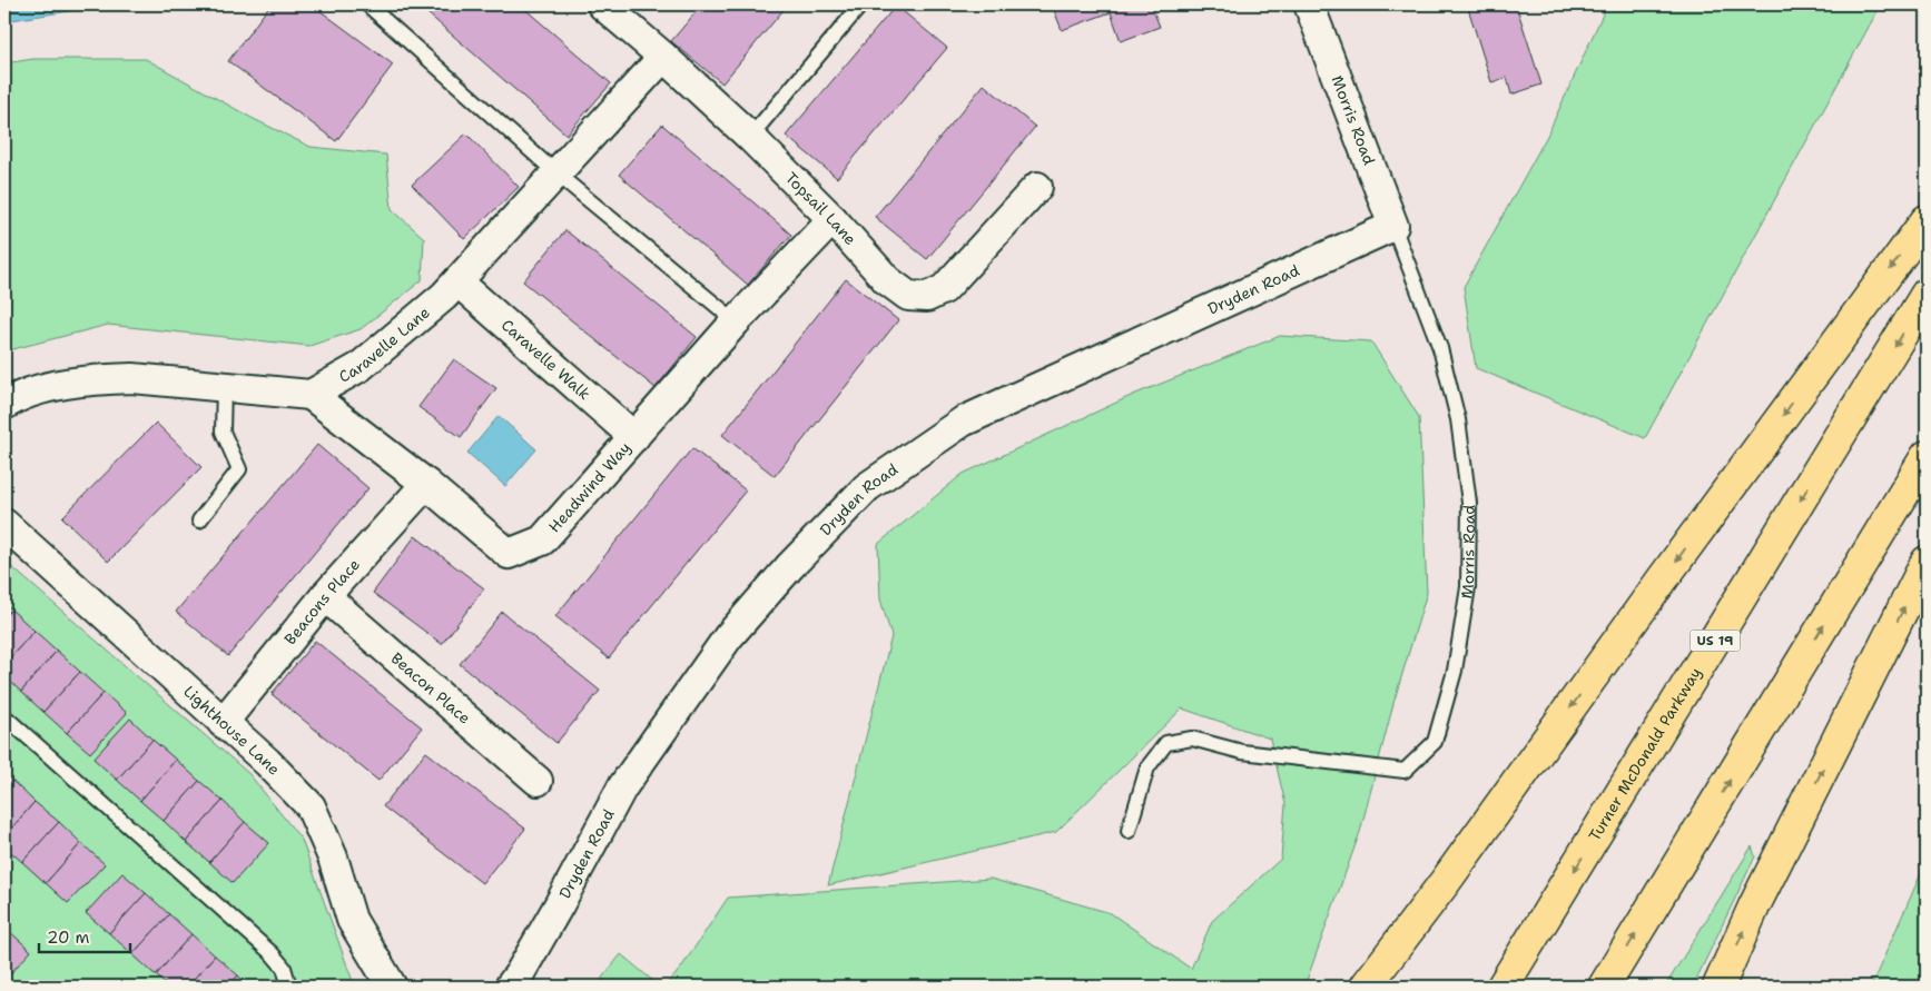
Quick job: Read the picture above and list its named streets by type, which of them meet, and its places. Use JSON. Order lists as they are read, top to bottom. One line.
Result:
{"streets":{"highway":["US 19","Turner McDonald Parkway"],"street":["Morris Road","Topsail Lane","Dryden Road","Caravelle Lane","Caravelle Walk","Headwind Way","Beacons Place","Beacon Place","Lighthouse Lane"]},"crossings":[["Morris Road","Dryden Road"],["Topsail Lane","Caravelle Lane"],["Topsail Lane","Headwind Way"],["Caravelle Lane","Caravelle Walk"],["Caravelle Lane","Headwind Way"],["Caravelle Walk","Headwind Way"],["Headwind Way","Beacons Place"],["Beacons Place","Beacon Place"],["Beacons Place","Lighthouse Lane"]],"scale_bar":"20 m"}
